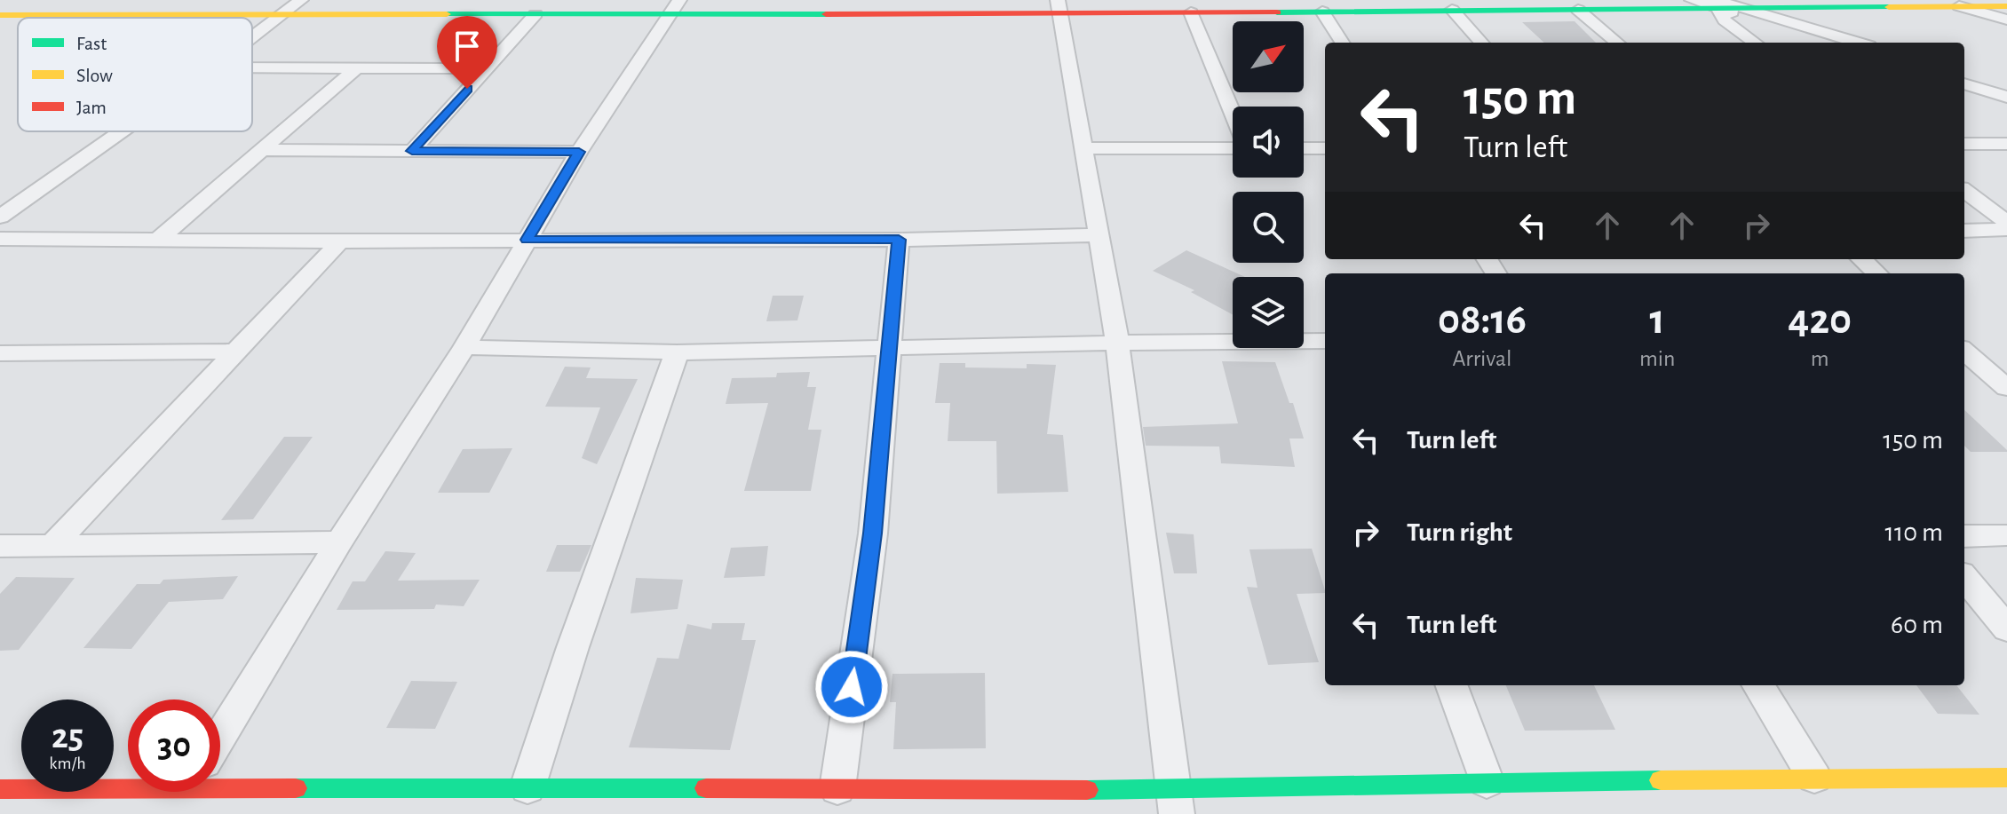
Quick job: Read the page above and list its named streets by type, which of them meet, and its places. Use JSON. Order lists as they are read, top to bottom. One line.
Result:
{"legend":["Fast","Slow","Jam"],"north":"top right","page":{"turn":["150 m","Turn left"],"eta":["08:16","Arrival","1","min","420","m"],"list":[{"name":"Turn left","value":"150 m"},{"name":"Turn right","value":"110 m"},{"name":"Turn left","value":"60 m"}],"speed":"25 km/h","limit":"30"}}
